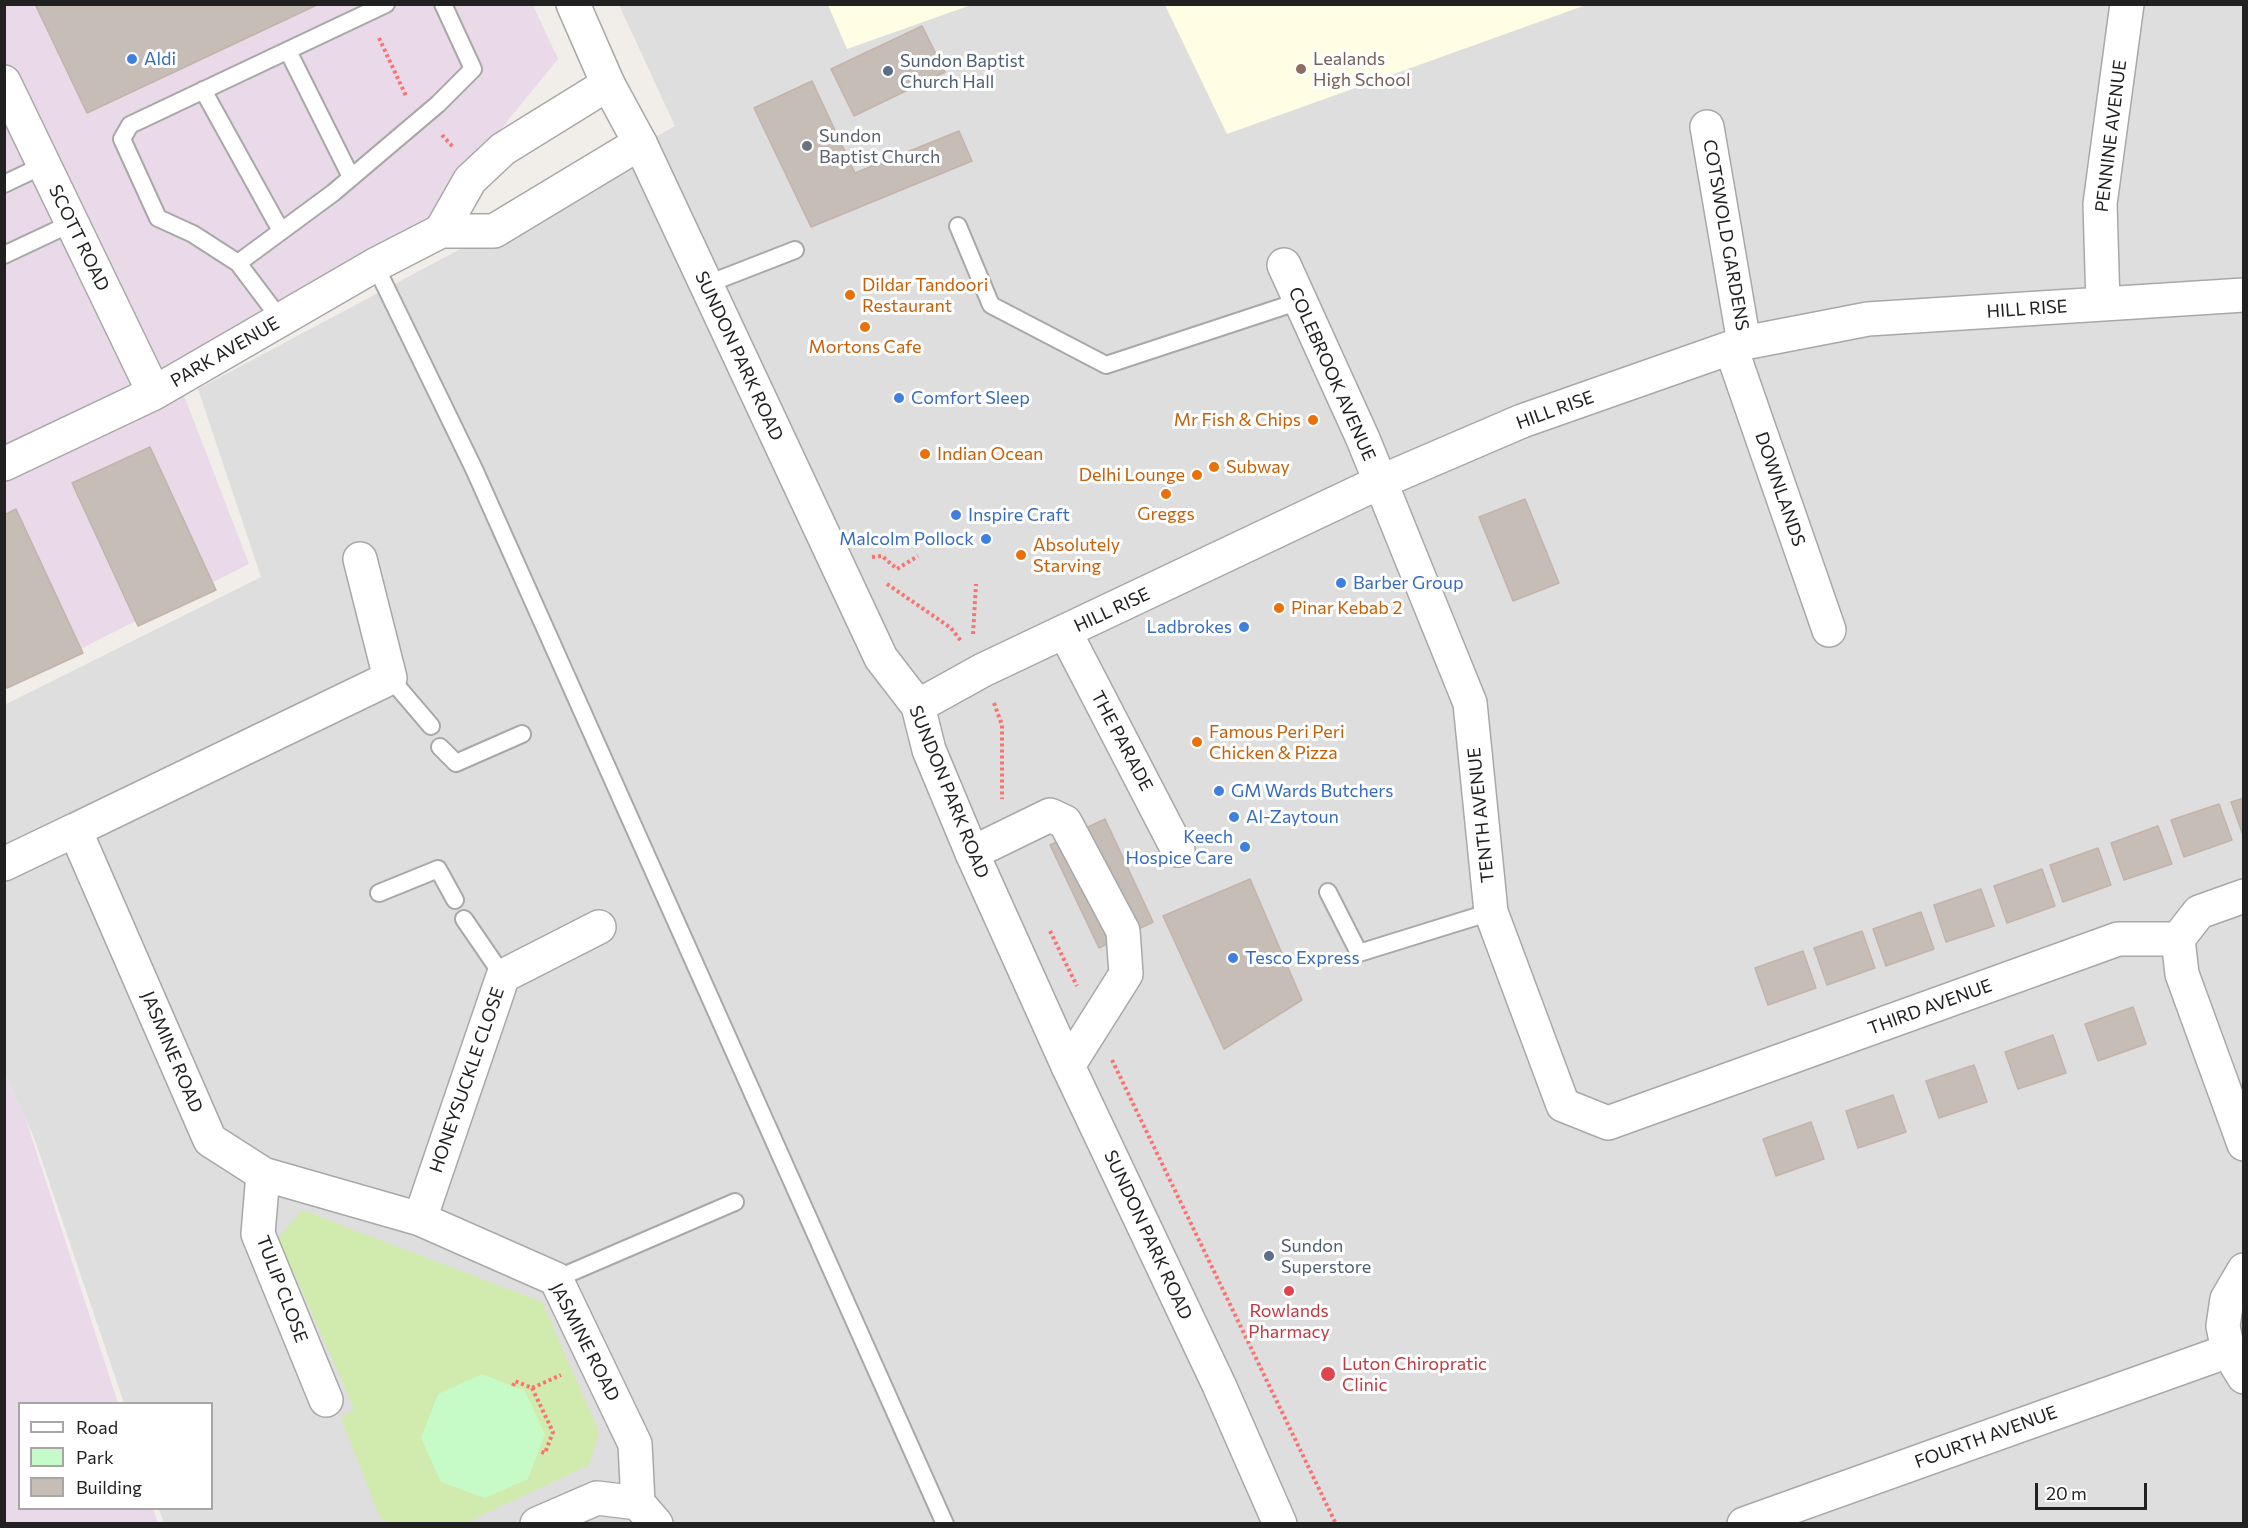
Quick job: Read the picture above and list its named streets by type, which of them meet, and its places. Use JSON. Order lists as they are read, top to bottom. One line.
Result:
{"streets":{"street":["PENNINE AVENUE","COTSWOLD GARDENS","SCOTT ROAD","HILL RISE","PARK AVENUE","SUNDON PARK ROAD","COLEBROOK AVENUE","DOWNLANDS","THE PARADE","TENTH AVENUE","THIRD AVENUE","JASMINE ROAD","HONEYSUCKLE CLOSE","TULIP CLOSE","FOURTH AVENUE"]},"crossings":[["PENNINE AVENUE","HILL RISE"],["COTSWOLD GARDENS","HILL RISE"],["COTSWOLD GARDENS","DOWNLANDS"],["SCOTT ROAD","PARK AVENUE"],["HILL RISE","SUNDON PARK ROAD"],["HILL RISE","COLEBROOK AVENUE"],["HILL RISE","DOWNLANDS"],["HILL RISE","THE PARADE"],["HILL RISE","TENTH AVENUE"],["PARK AVENUE","SUNDON PARK ROAD"],["COLEBROOK AVENUE","TENTH AVENUE"],["TENTH AVENUE","THIRD AVENUE"],["JASMINE ROAD","HONEYSUCKLE CLOSE"],["JASMINE ROAD","TULIP CLOSE"]],"places":["Aldi","Lealands High School","Sundon Baptist Church Hall","Sundon Baptist Church","Dildar Tandoori Restaurant","Mortons Cafe","Comfort Sleep","Mr Fish & Chips","Indian Ocean","Subway","Delhi Lounge","Greggs","Inspire Craft","Malcolm Pollock","Absolutely Starving","Barber Group","Pinar Kebab 2","Ladbrokes","Famous Peri Peri Chicken & Pizza","GM Wards Butchers","Al-Zaytoun","Keech Hospice Care","Tesco Express","Sundon Superstore","Rowlands Pharmacy","Luton Chiropratic Clinic"],"legend":["Road","Park","Building"],"scale_bar":"20 m"}
